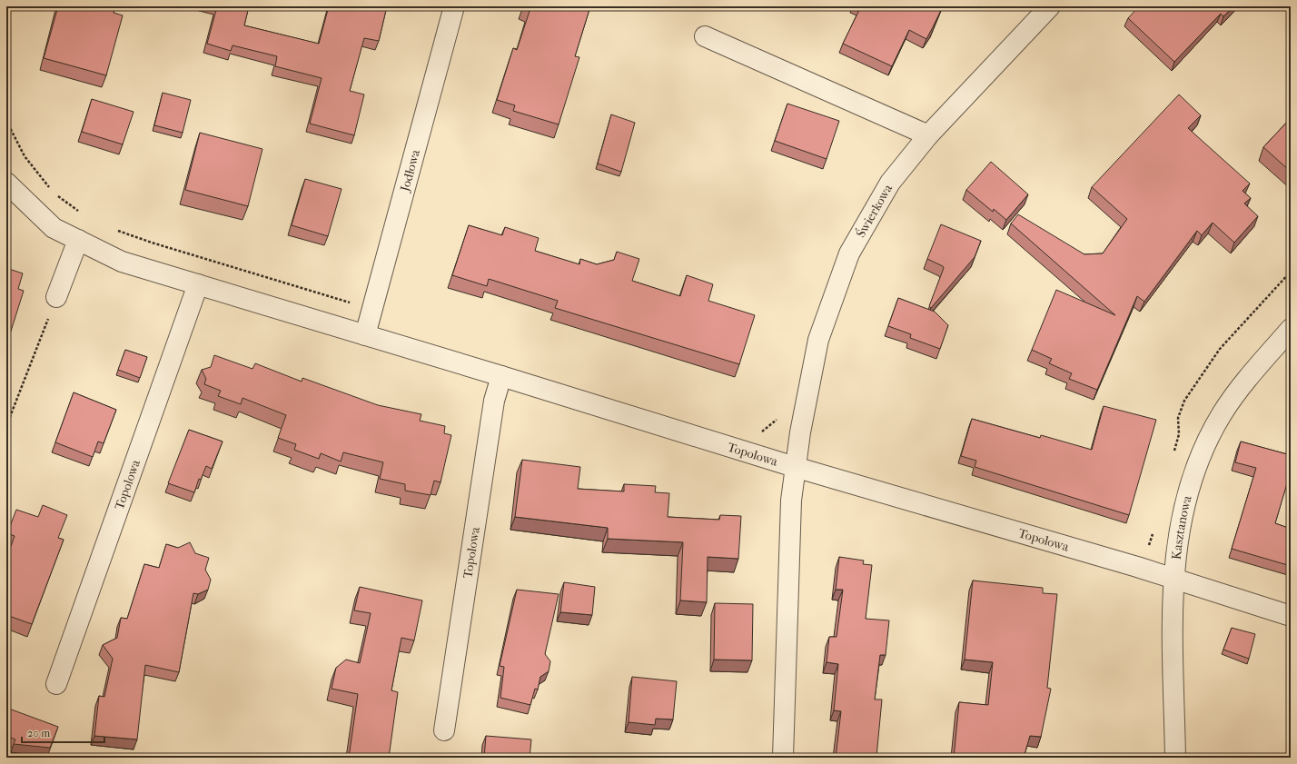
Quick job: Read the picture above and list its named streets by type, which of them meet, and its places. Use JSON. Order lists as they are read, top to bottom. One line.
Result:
{"streets":{"street":["Jodłowa","Świerkowa","Topolowa","Kasztanowa"]},"crossings":[["Jodłowa","Topolowa"],["Świerkowa","Topolowa"],["Topolowa","Kasztanowa"]],"scale_bar":"20 m"}
